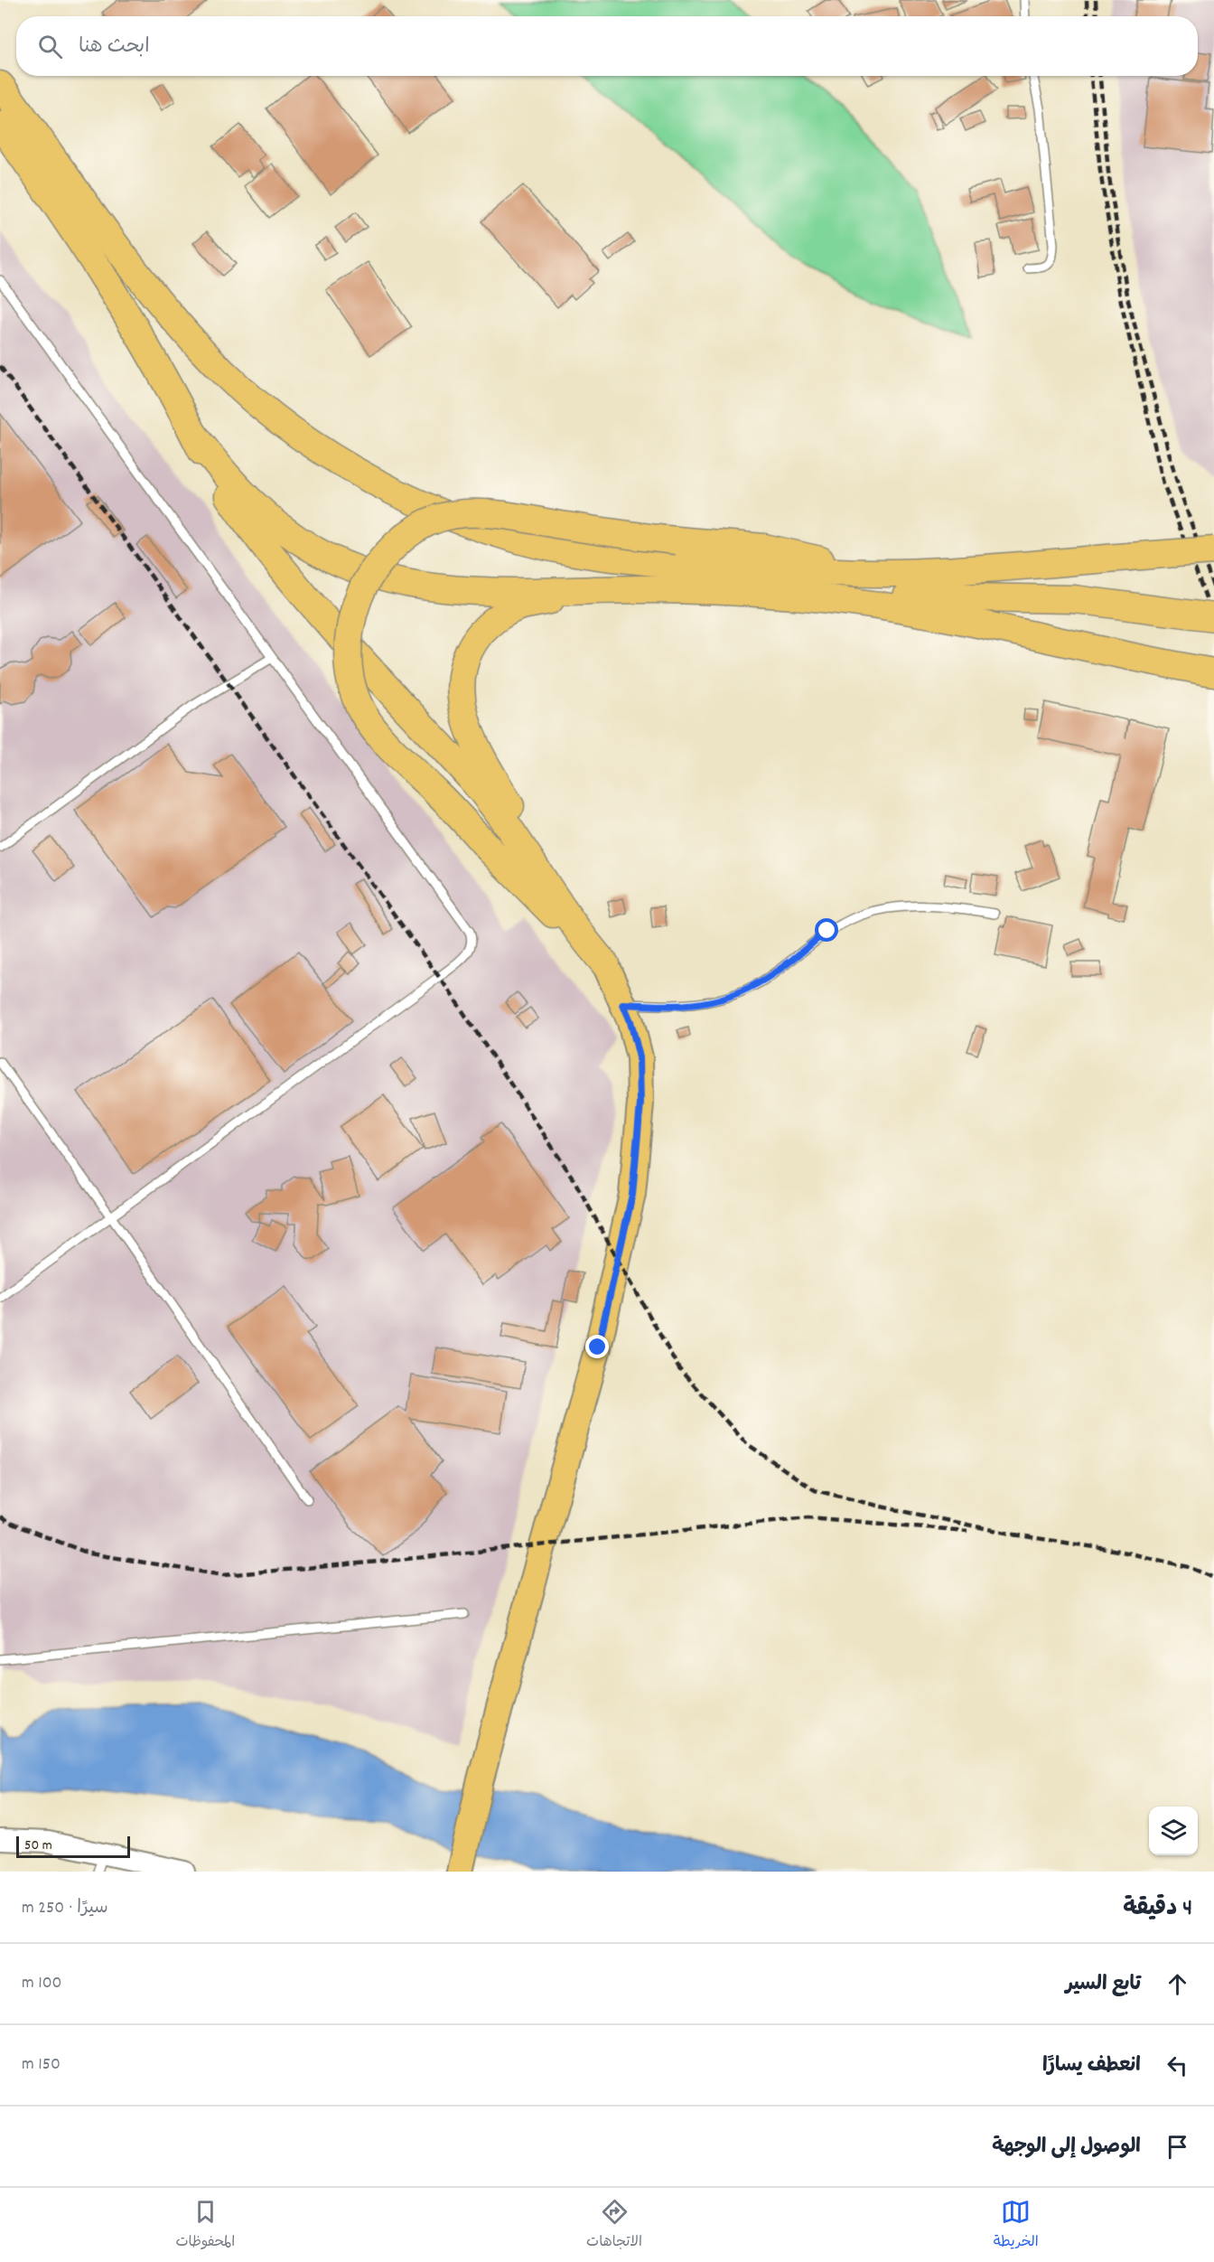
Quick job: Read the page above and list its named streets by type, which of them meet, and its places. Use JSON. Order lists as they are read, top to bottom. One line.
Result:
{"scale_bar":"50 m","page":{"search":"ابحث هنا","scale":"50 m","heading":["4 دقيقة","سيرًا · 250 m"],"list":[["تابع السير","100 m"],["انعطف يسارًا","150 m"],"الوصول إلى الوجهة"],"nav":["الخريطة","الاتجاهات","المحفوظات"]}}
